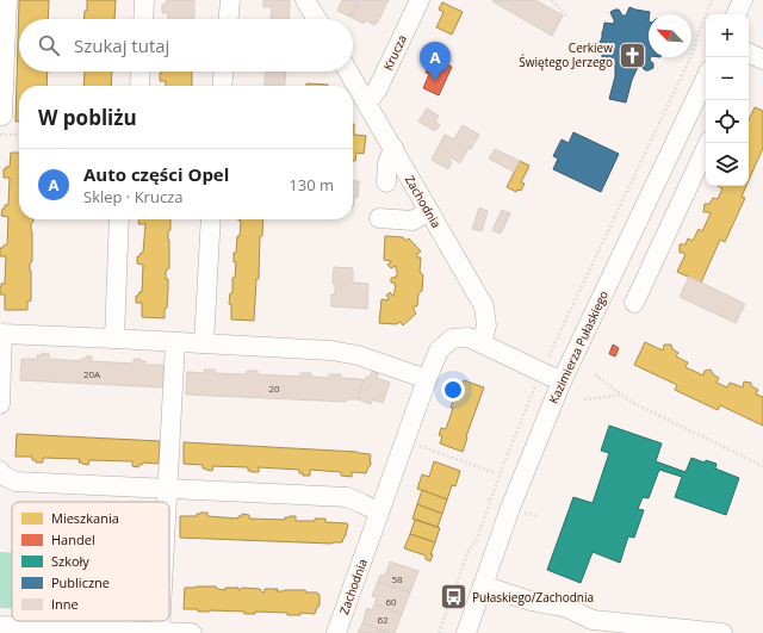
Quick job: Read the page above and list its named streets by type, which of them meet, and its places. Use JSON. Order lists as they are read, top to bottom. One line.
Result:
{"streets":{"street":["Krucza","Zachodnia","Kazimierza Pułaskiego"]},"crossings":[["Krucza","Zachodnia"],["Zachodnia","Kazimierza Pułaskiego"]],"places":{"church":["Cerkiew Świętego Jerzego"],"bus stop":["Pułaskiego/Zachodnia"]},"house_numbers":["20A","20","58","60","62"],"legend":["Mieszkania","Handel","Szkoły","Publiczne","Inne"],"north":"top left","page":{"map_buttons":["+","−"],"search":"Szukaj tutaj","pins":"A","heading":"W pobliżu","list":[{"mark":"A","name":"Auto części Opel","note":"Sklep · Krucza","value":"130 m"}]}}
